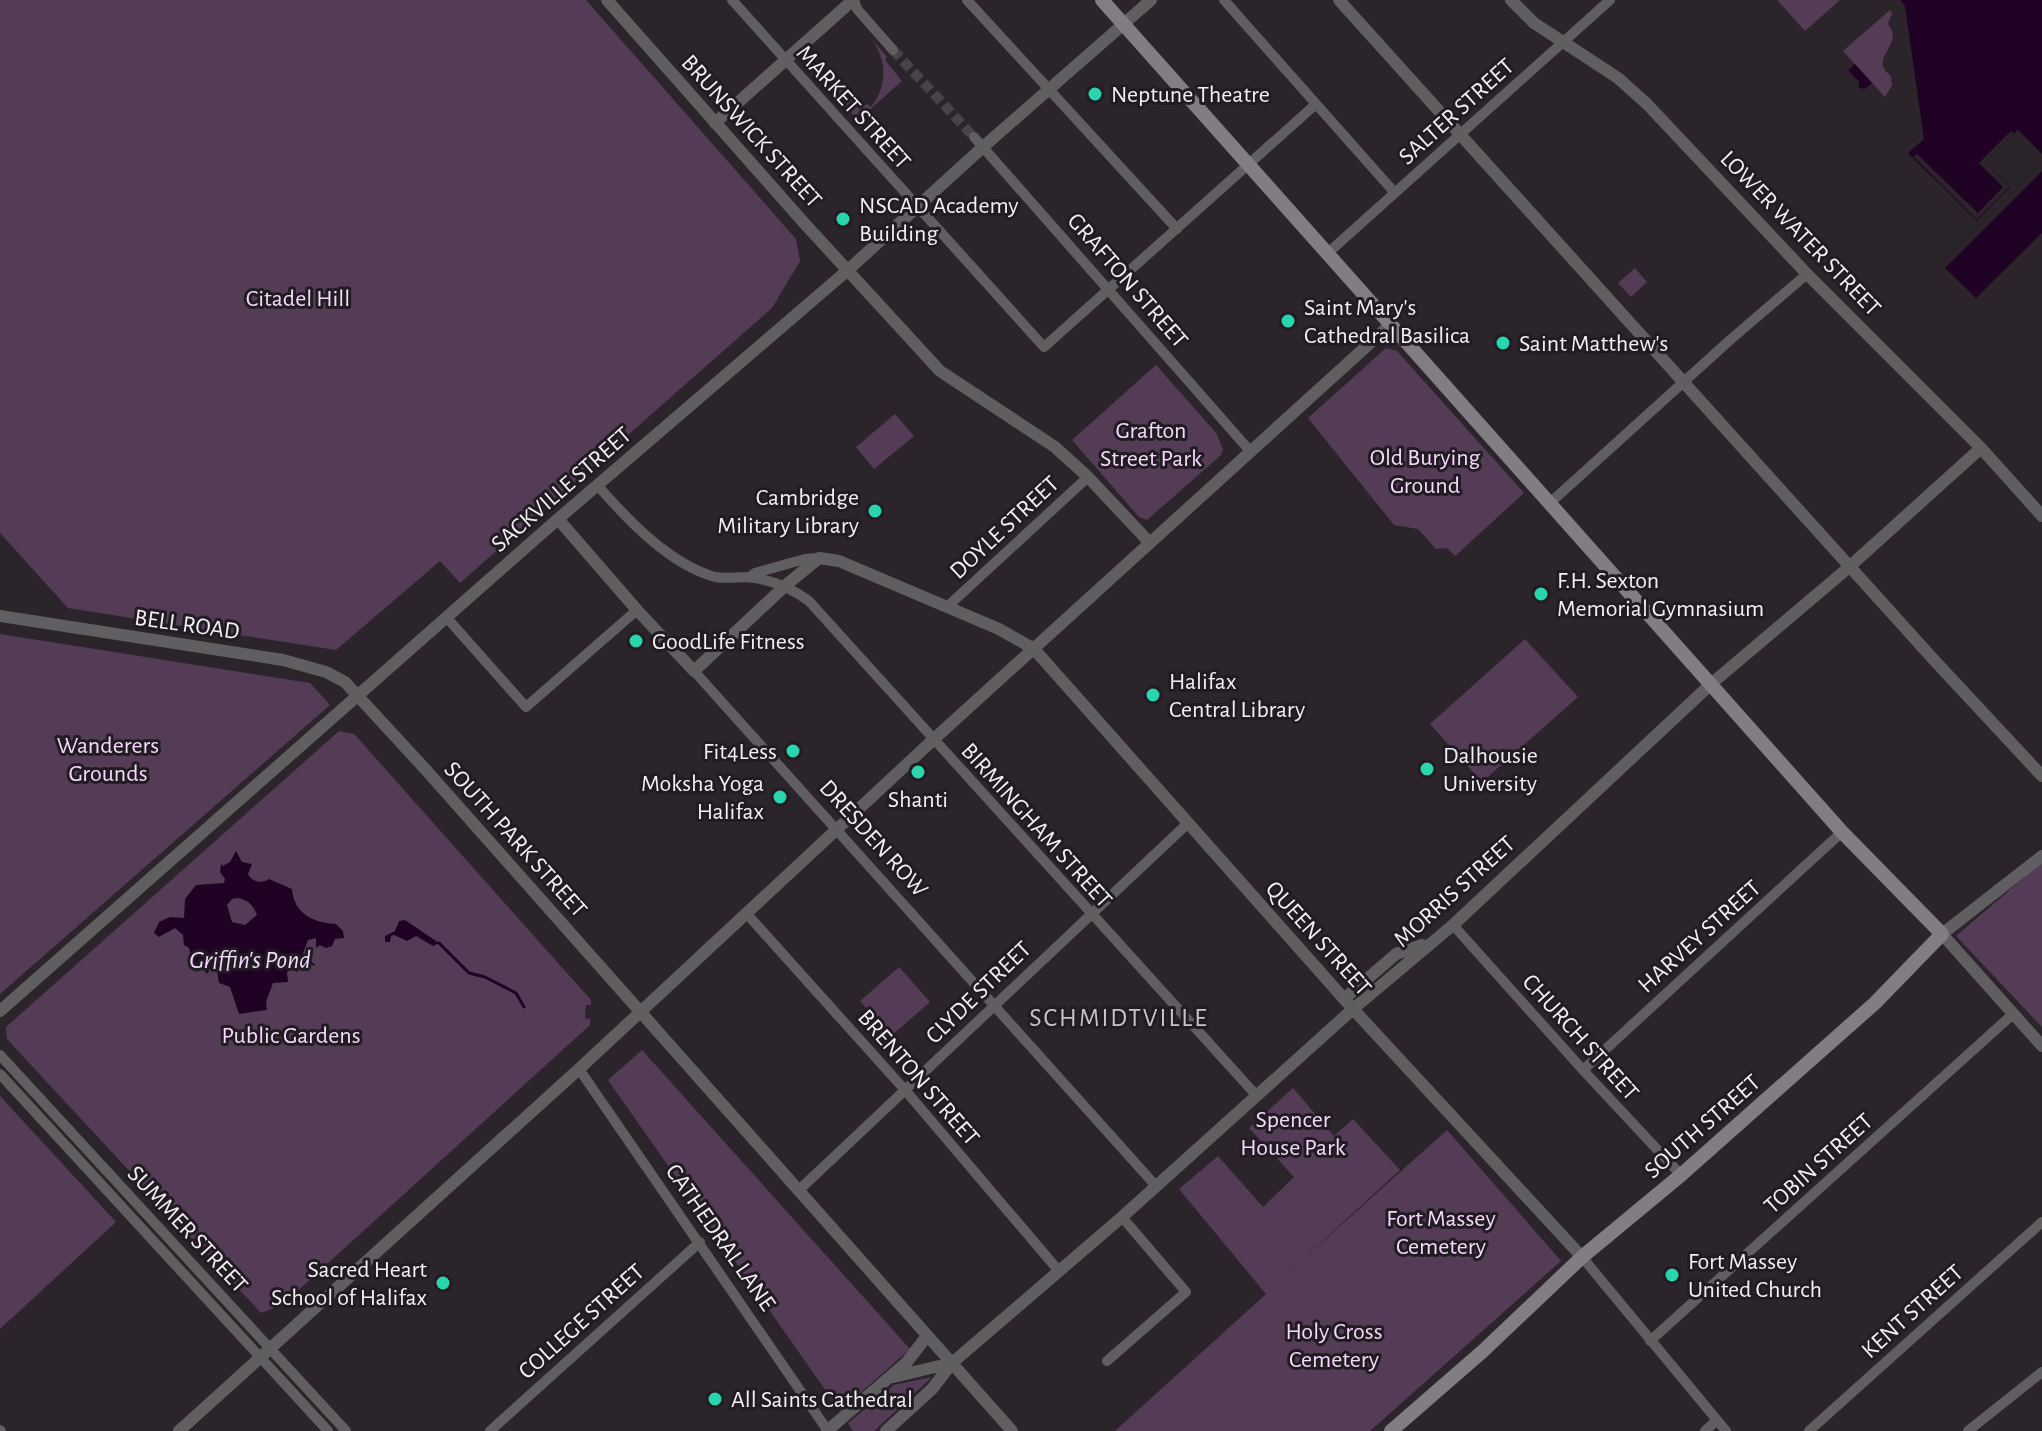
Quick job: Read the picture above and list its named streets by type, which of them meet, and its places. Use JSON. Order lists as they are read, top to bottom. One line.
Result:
{"streets":{"main road":["SOUTH STREET"],"street":["MARKET STREET","SALTER STREET","BRUNSWICK STREET","LOWER WATER STREET","GRAFTON STREET","SACKVILLE STREET","DOYLE STREET","BELL ROAD","BIRMINGHAM STREET","DRESDEN ROW","SOUTH PARK STREET","MORRIS STREET","HARVEY STREET","QUEEN STREET","CLYDE STREET","CHURCH STREET","BRENTON STREET","TOBIN STREET","SUMMER STREET","CATHEDRAL LANE","KENT STREET","COLLEGE STREET"]},"crossings":[["MARKET STREET","GRAFTON STREET"],["MARKET STREET","SACKVILLE STREET"],["SALTER STREET","LOWER WATER STREET"],["BRUNSWICK STREET","SACKVILLE STREET"],["BRUNSWICK STREET","DOYLE STREET"],["LOWER WATER STREET","MORRIS STREET"],["GRAFTON STREET","SACKVILLE STREET"],["SACKVILLE STREET","BELL ROAD"],["SACKVILLE STREET","DRESDEN ROW"],["SACKVILLE STREET","SOUTH PARK STREET"],["SACKVILLE STREET","QUEEN STREET"],["DOYLE STREET","QUEEN STREET"],["BELL ROAD","SOUTH PARK STREET"],["BIRMINGHAM STREET","MORRIS STREET"],["BIRMINGHAM STREET","QUEEN STREET"],["BIRMINGHAM STREET","CLYDE STREET"],["DRESDEN ROW","MORRIS STREET"],["DRESDEN ROW","CLYDE STREET"],["SOUTH PARK STREET","MORRIS STREET"],["SOUTH PARK STREET","CLYDE STREET"],["MORRIS STREET","QUEEN STREET"],["MORRIS STREET","CHURCH STREET"],["MORRIS STREET","BRENTON STREET"],["HARVEY STREET","CHURCH STREET"],["QUEEN STREET","CLYDE STREET"],["QUEEN STREET","SOUTH STREET"],["QUEEN STREET","TOBIN STREET"],["CLYDE STREET","BRENTON STREET"],["CHURCH STREET","SOUTH STREET"],["CATHEDRAL LANE","COLLEGE STREET"]],"districts":["SCHMIDTVILLE"],"water":["Griffin's Pond"],"parks":["Citadel Hill","Grafton Street Park","Old Burying Ground","Wanderers Grounds","Public Gardens","Spencer House Park","Fort Massey Cemetery","Holy Cross Cemetery"],"places":["Neptune Theatre","NSCAD Academy Building","Saint Mary's Cathedral Basilica","Saint Matthew's","Cambridge Military Library","F.H. Sexton Memorial Gymnasium","GoodLife Fitness","Halifax Central Library","Fit4Less","Dalhousie University","Shanti","Moksha Yoga Halifax","Fort Massey United Church","Sacred Heart School of Halifax","All Saints Cathedral"]}
